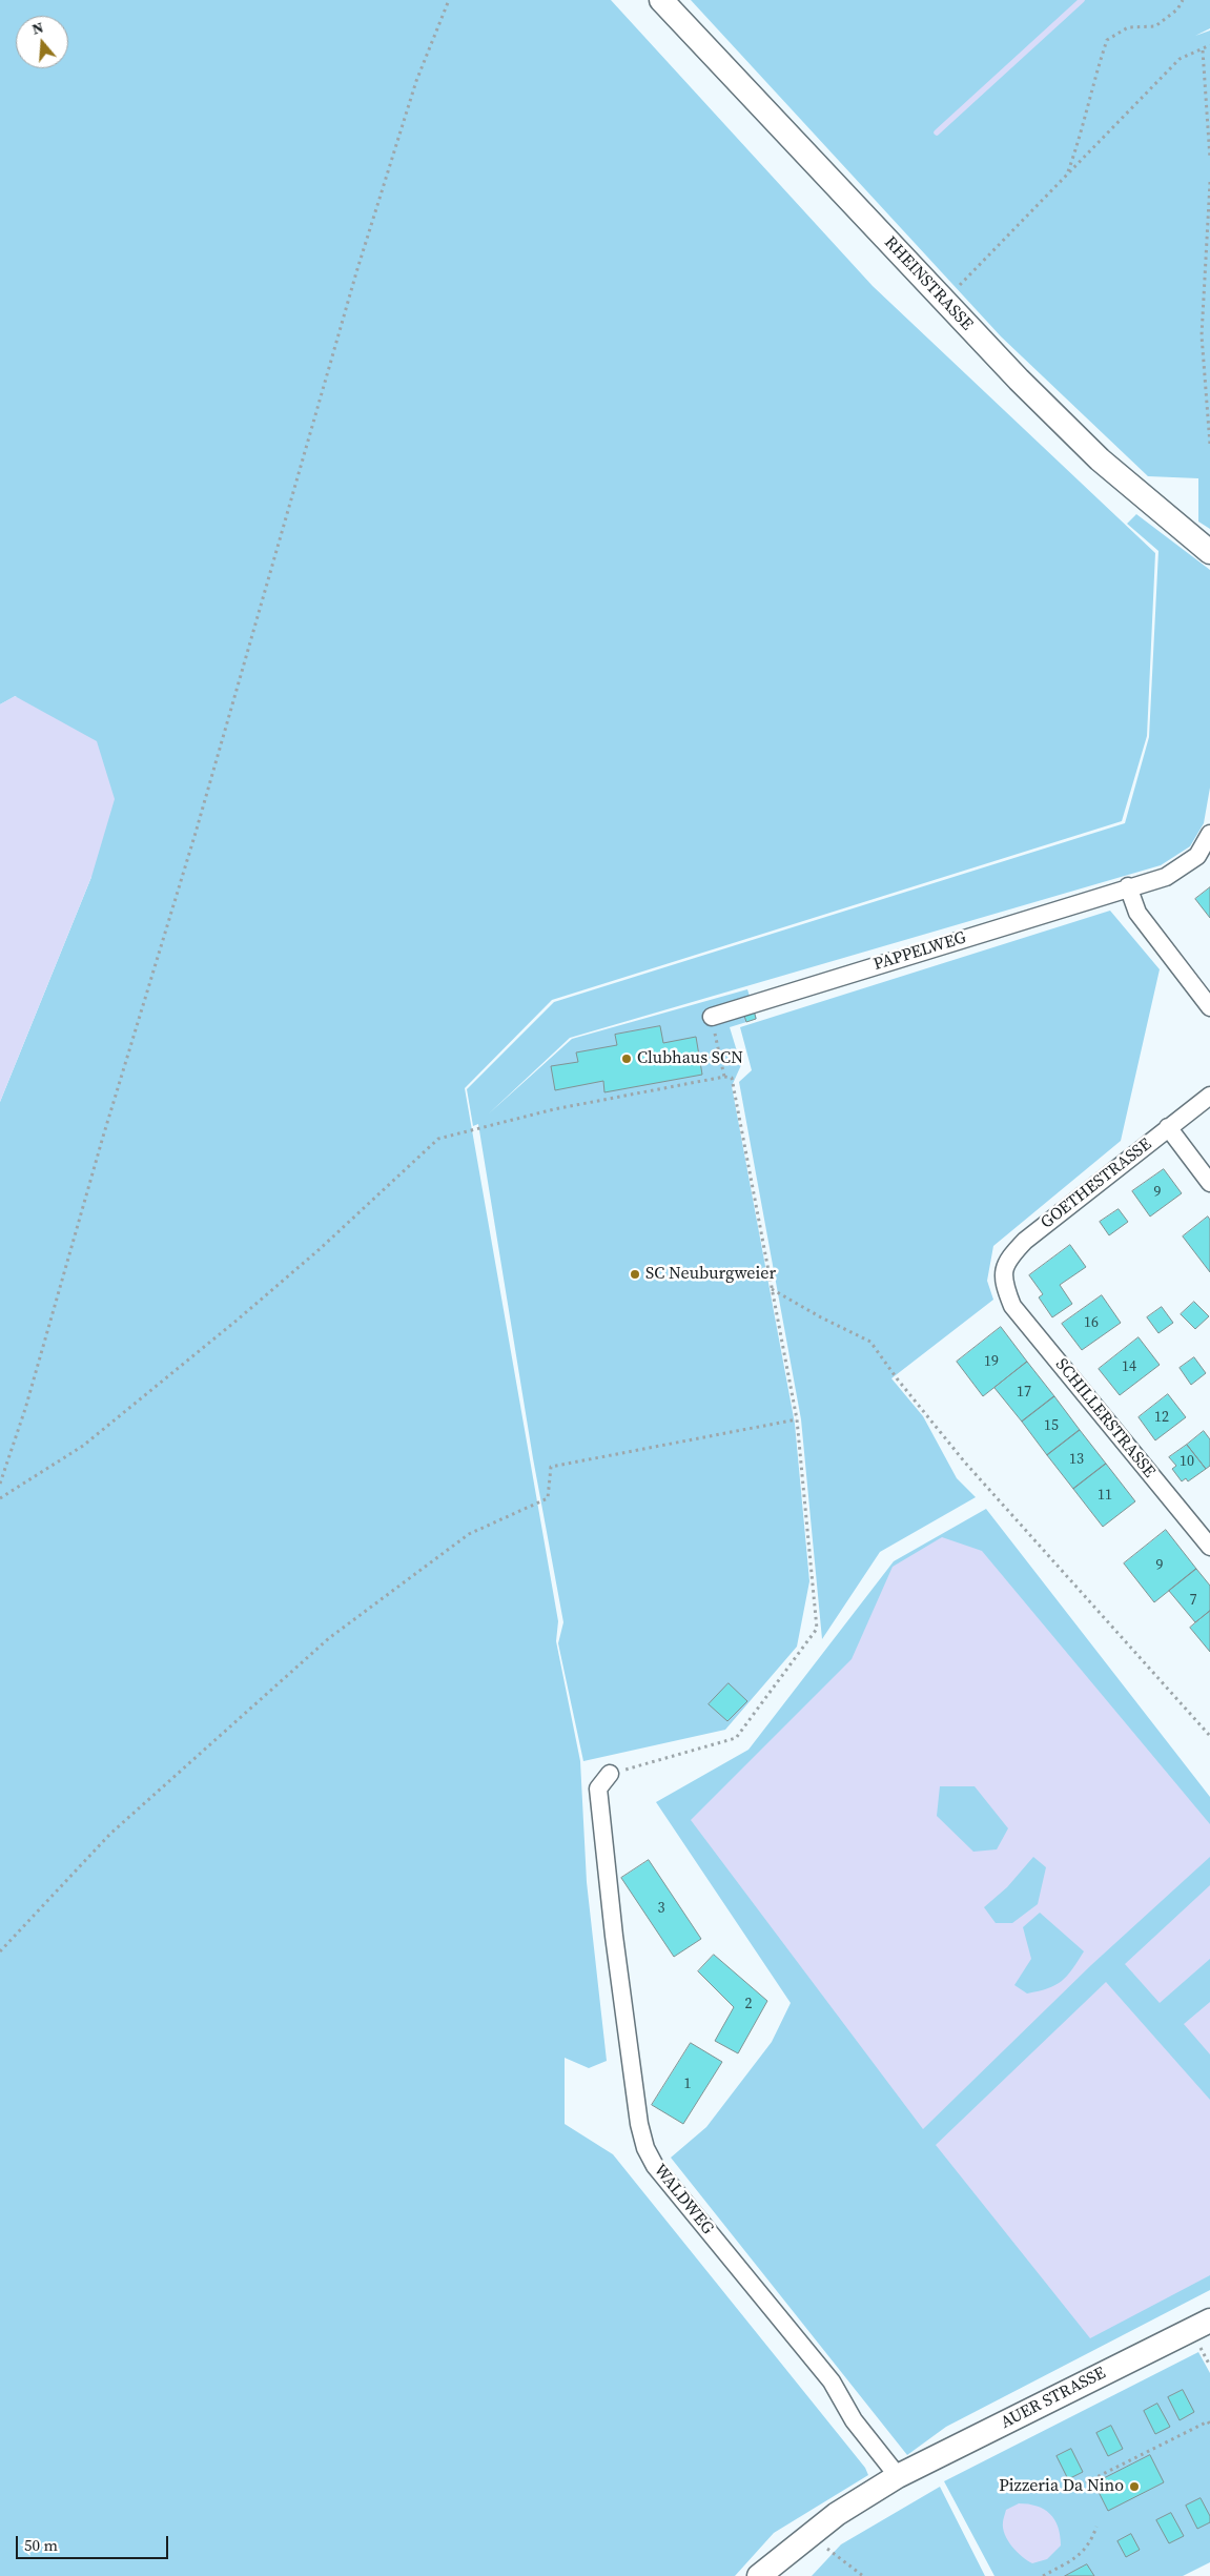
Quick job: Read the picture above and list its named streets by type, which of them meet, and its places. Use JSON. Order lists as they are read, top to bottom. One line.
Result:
{"streets":{"main road":["RHEINSTRASSE","AUER STRASSE"],"street":["PAPPELWEG","GOETHESTRASSE","SCHILLERSTRASSE","WALDWEG"]},"crossings":[["GOETHESTRASSE","SCHILLERSTRASSE"],["WALDWEG","AUER STRASSE"]],"places":["Clubhaus SCN","SC Neuburgweier","Pizzeria Da Nino"],"house_numbers":["9","16","19","14","17","12","15","13","10","11","9","7","3","2","1"],"scale_bar":"50 m","north":"top"}
